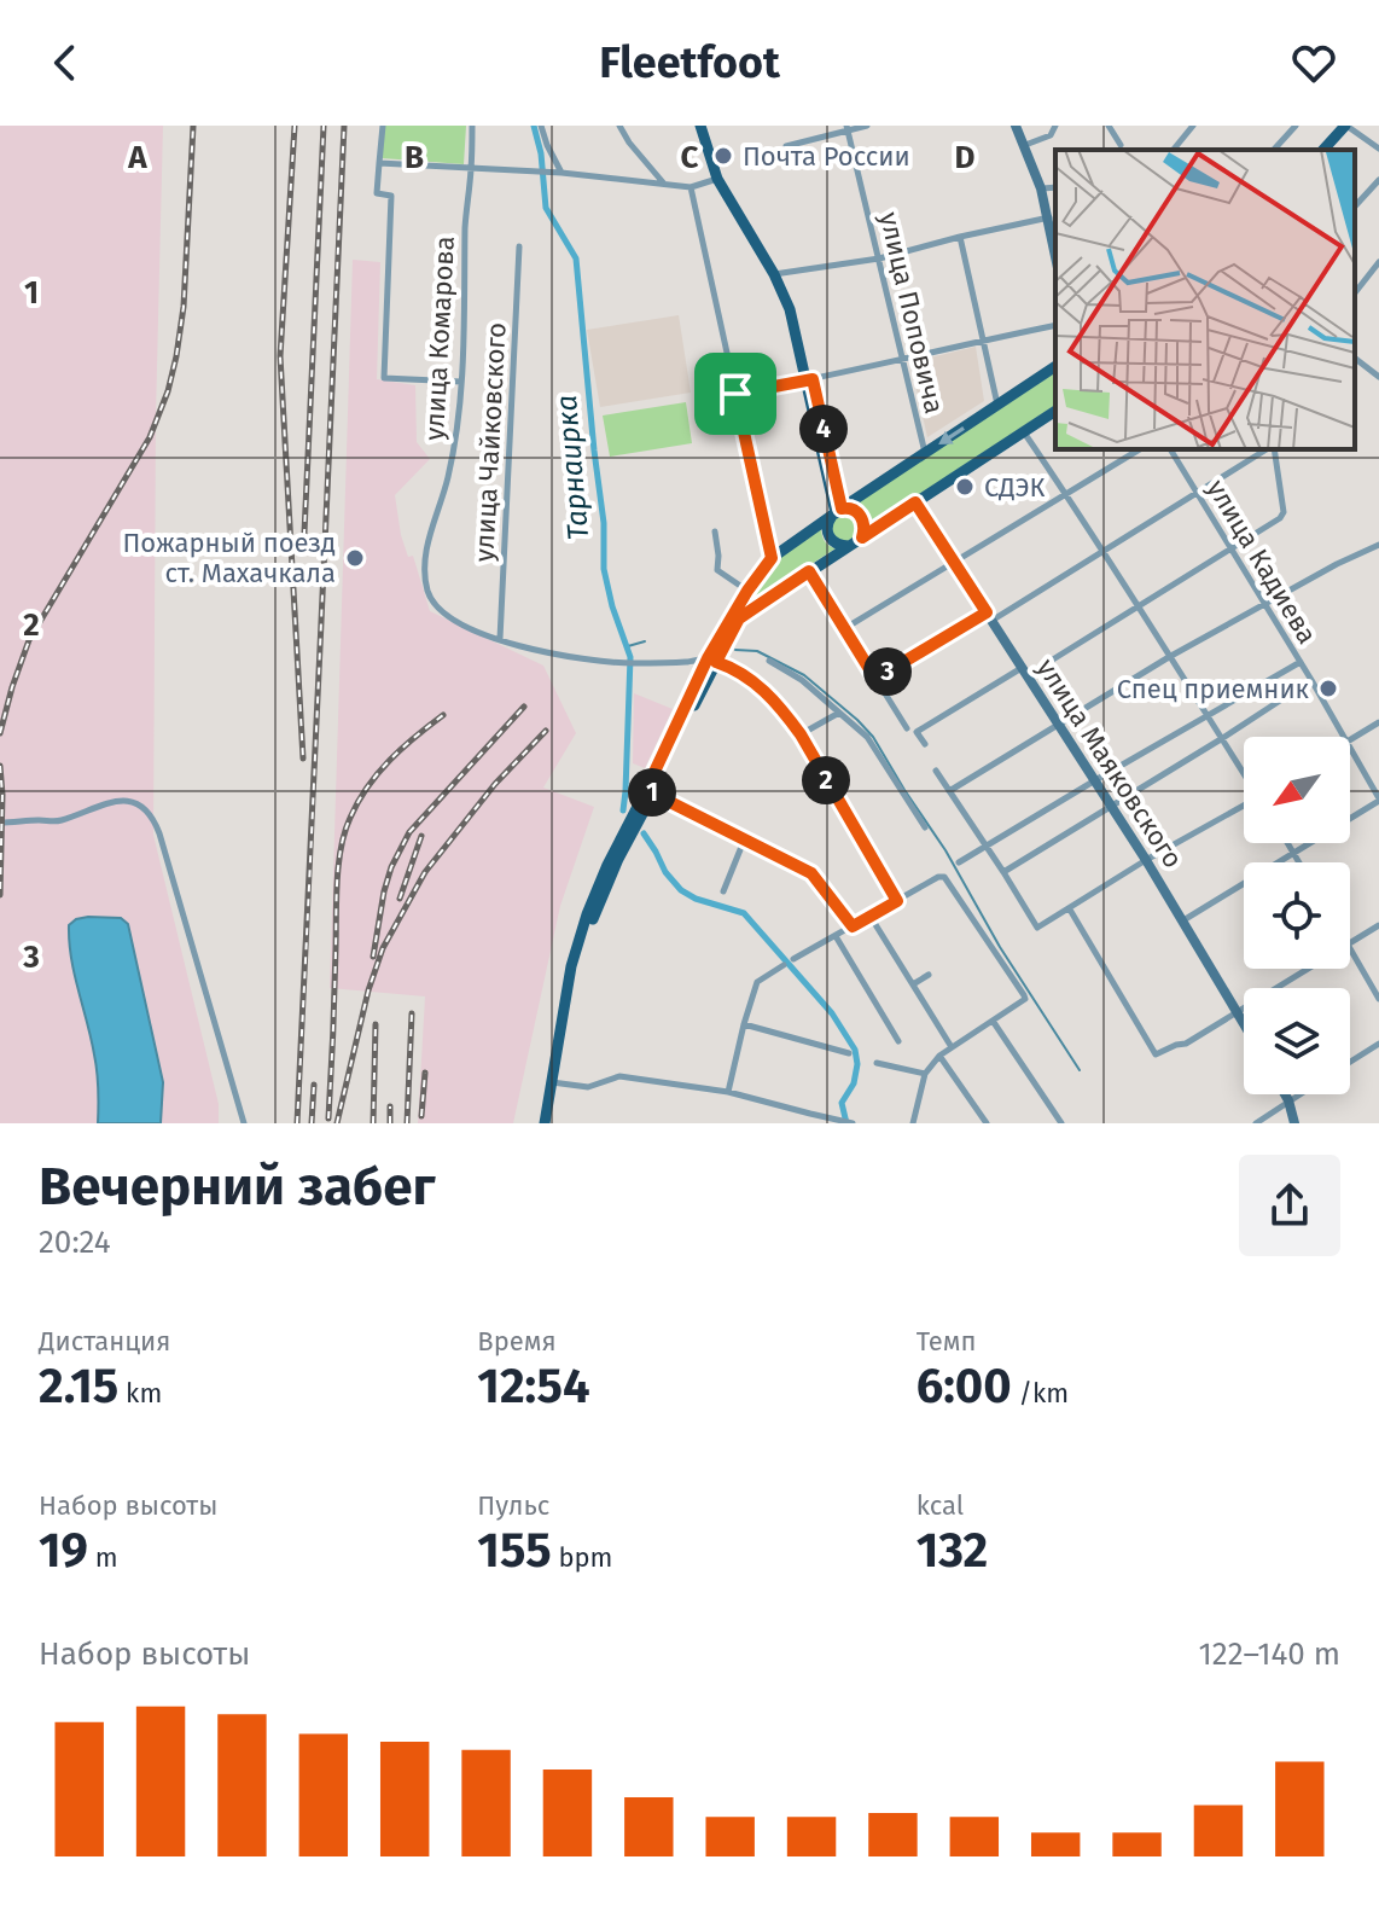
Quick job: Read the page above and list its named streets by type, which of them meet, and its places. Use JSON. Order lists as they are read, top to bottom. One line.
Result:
{"streets":{"street":["улица Поповича","улица Комарова","улица Чайковского","улица Кадиева","улица Маяковского"]},"crossings":[["улица Комарова","улица Чайковского"]],"water":["Тарнаирка"],"places":["Почта России","СДЭК","Пожарный поезд ст. Махачкала","Спец приемник"],"north":"bottom left","page":{"header":"Fleetfoot","pins":["4","3","2","1"],"heading":["Вечерний забег","20:24"],"stats":[["Дистанция","2.15 km"],["Время","12:54"],["Темп","6:00 /km"],["Набор высоты","19 m"],["Пульс","155 bpm"],["kcal","132"]],"chart":["Набор высоты","122–140 m"]},"grid":{"columns":["A","B","C","D"],"rows":["1","2","3"]}}
